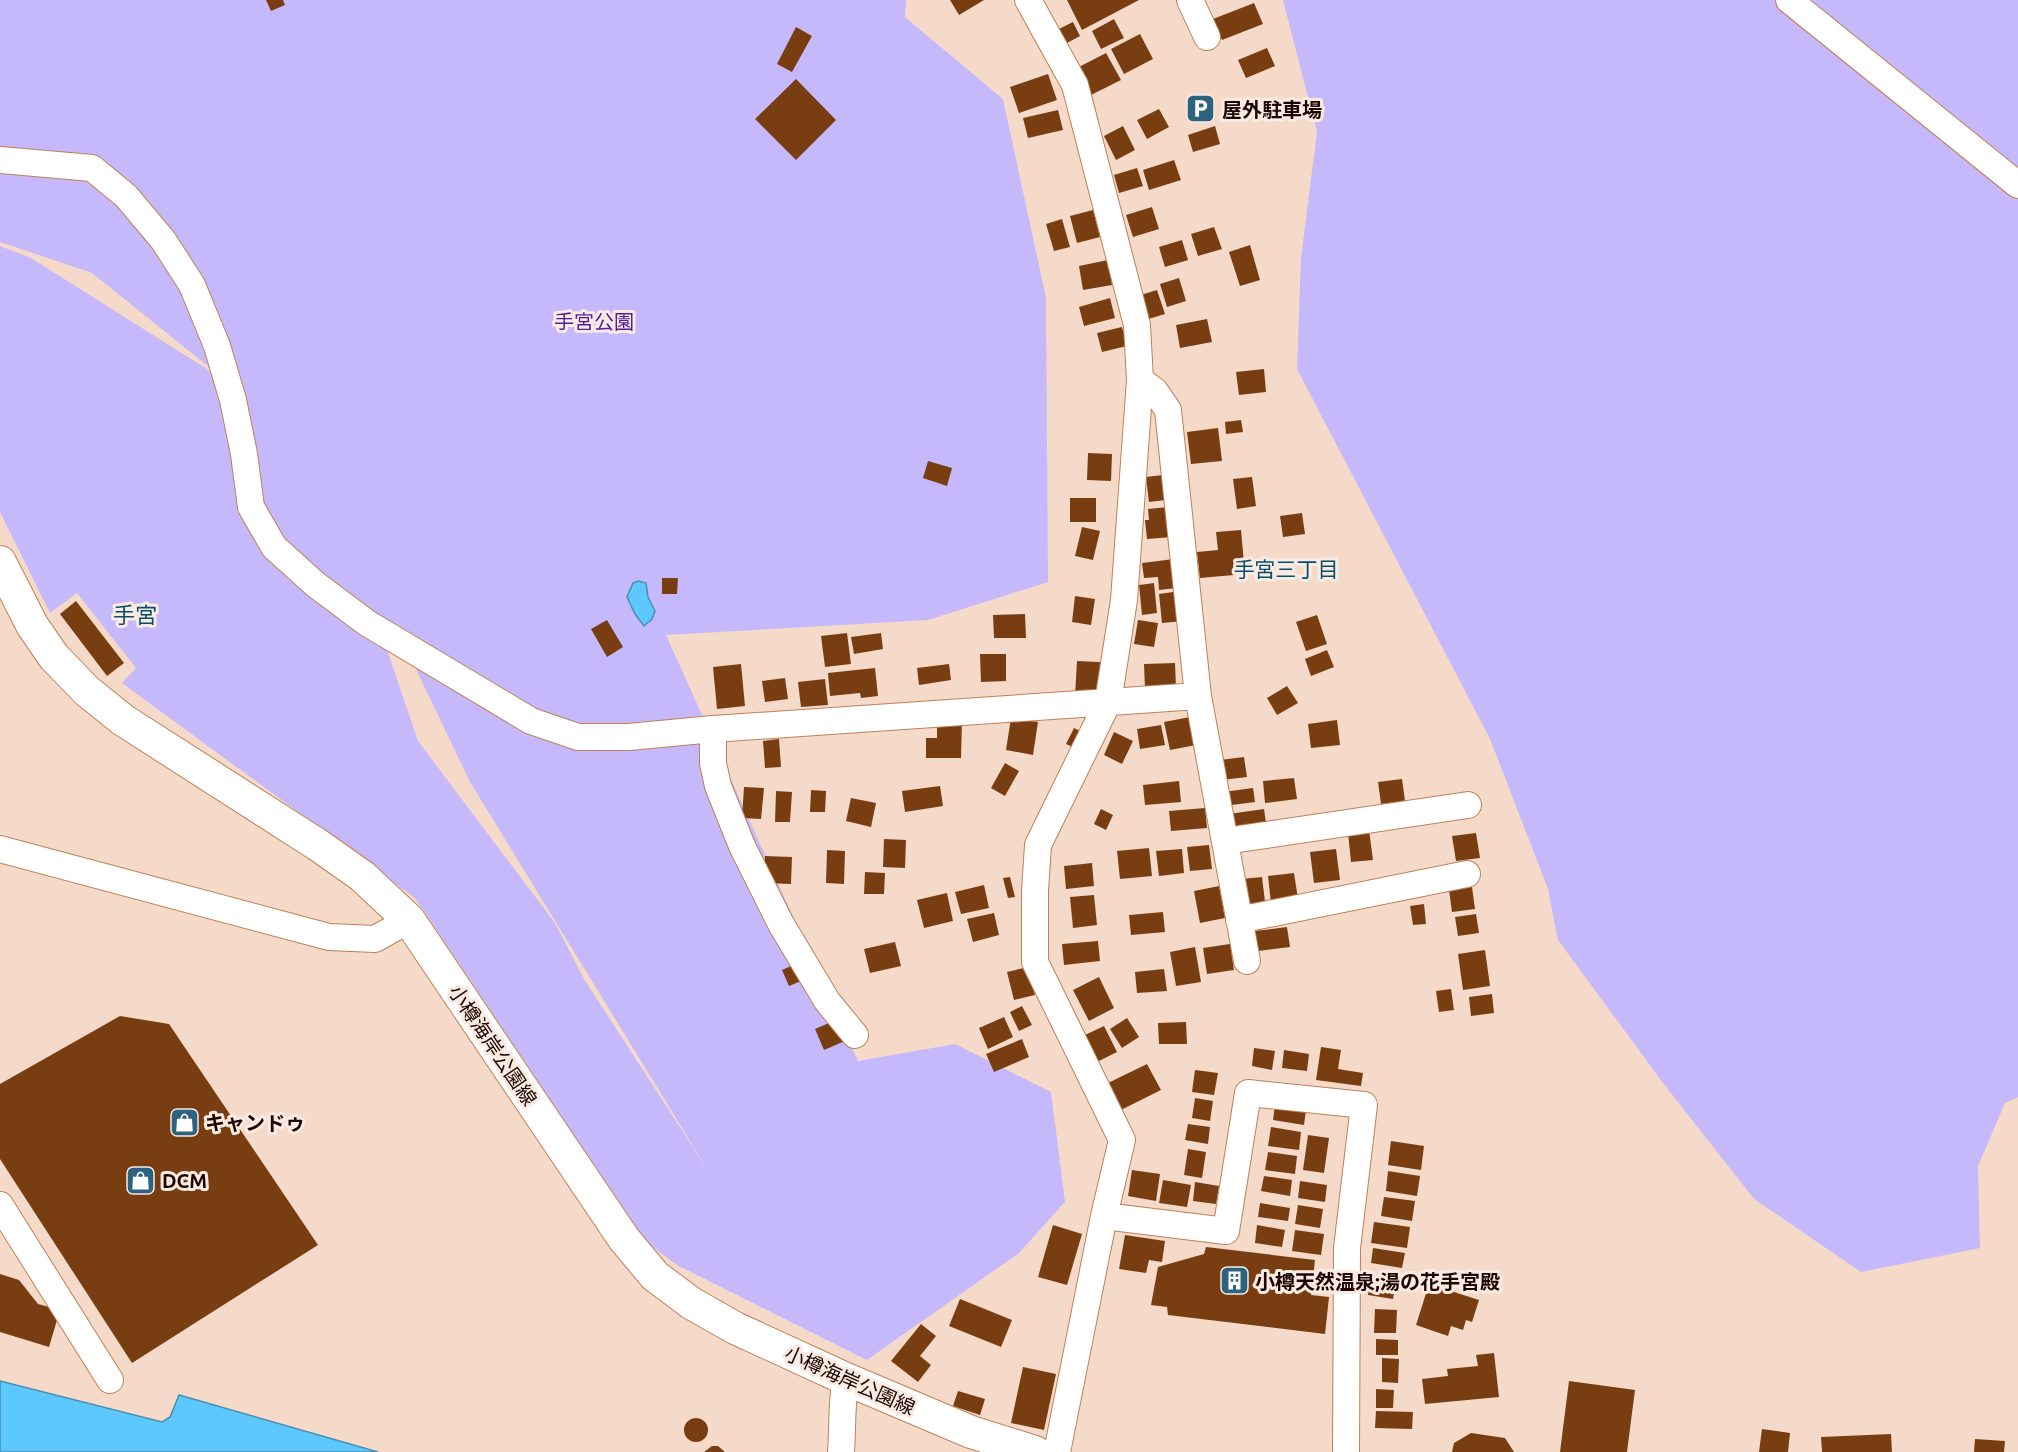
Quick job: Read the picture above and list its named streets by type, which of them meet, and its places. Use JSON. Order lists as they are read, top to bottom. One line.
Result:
{"streets":{"main road":["小樽海岸公園線"]},"districts":["手宮三丁目","手宮"],"parks":["手宮公園"],"places":{"parking":["屋外駐車場"],"shop":["キャンドゥ","DCM"],"building":["小樽天然温泉;湯の花手宮殿"]}}
